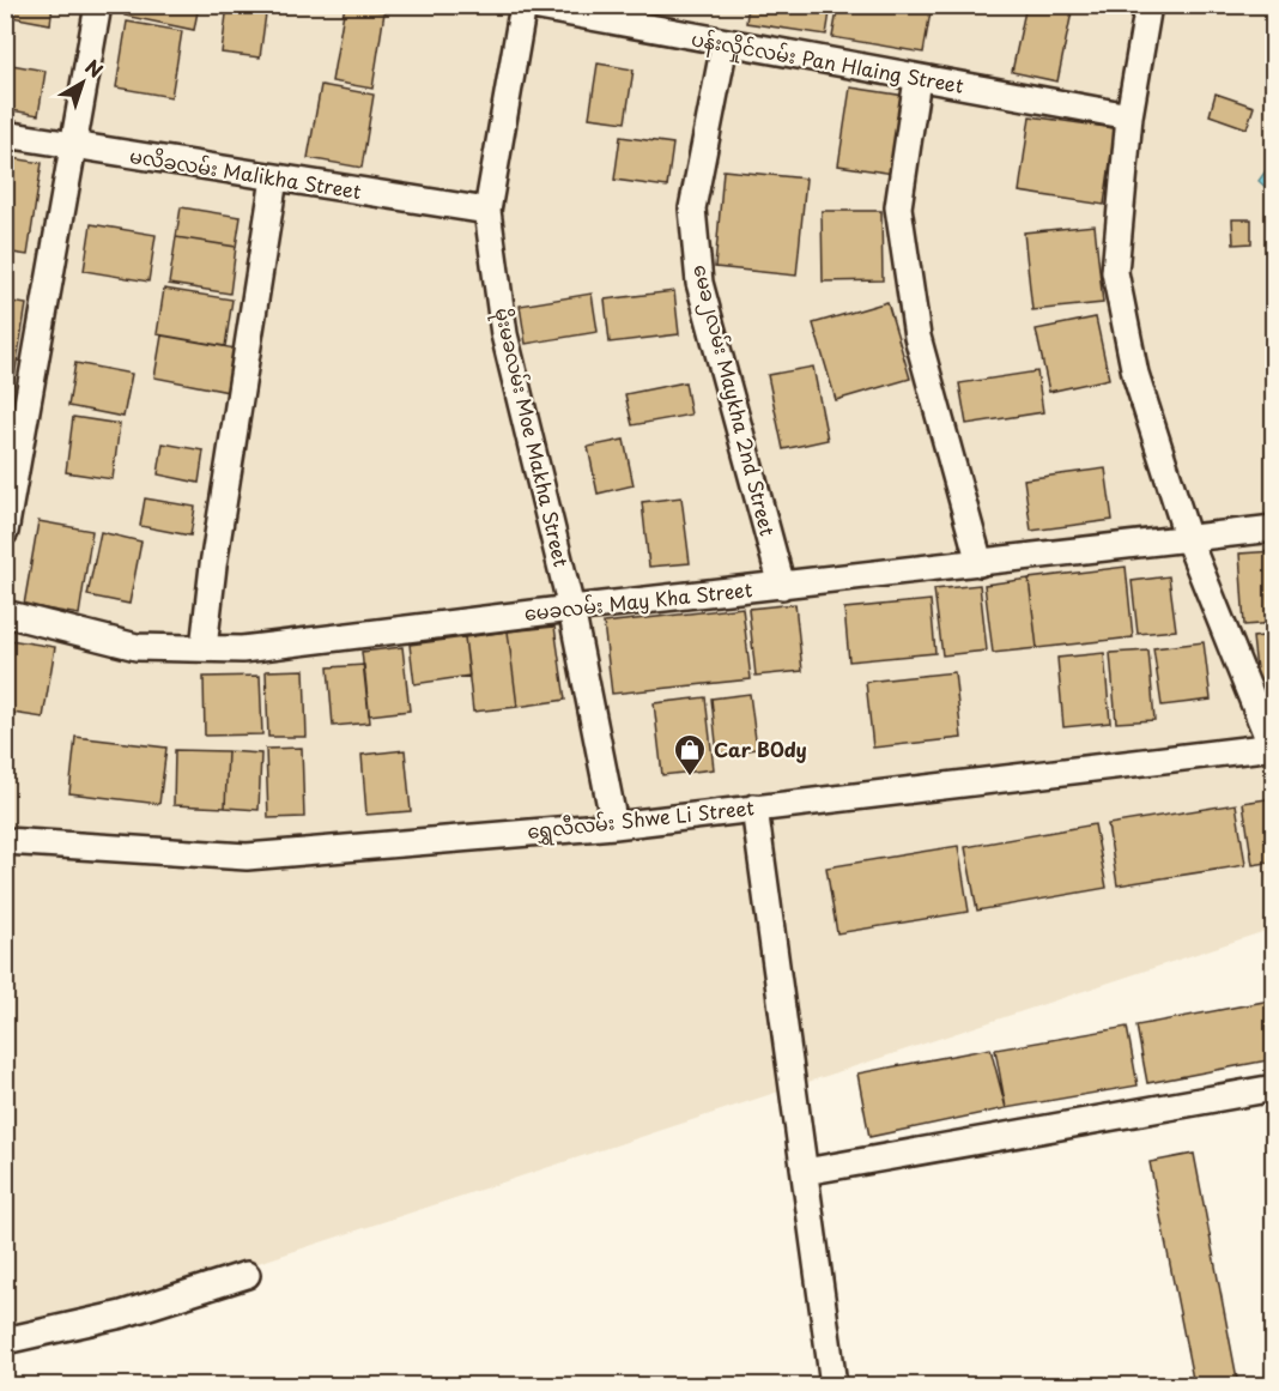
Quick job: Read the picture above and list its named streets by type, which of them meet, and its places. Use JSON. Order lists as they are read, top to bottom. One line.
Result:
{"streets":{"street":["ပန်းလှိုင်လမ်း Pan Hlaing Street","မလိခလမ်း Malikha Street","မေခ၂လမ်း Maykha 2nd Street","မိုးမခလမ်း Moe Makha Street","မေခလမ်း May Kha Street","ရွှေလီလမ်း Shwe Li Street"]},"crossings":[["ပန်းလှိုင်လမ်း Pan Hlaing Street","မေခ၂လမ်း Maykha 2nd Street"],["ပန်းလှိုင်လမ်း Pan Hlaing Street","မိုးမခလမ်း Moe Makha Street"],["မလိခလမ်း Malikha Street","မိုးမခလမ်း Moe Makha Street"],["မေခ၂လမ်း Maykha 2nd Street","မေခလမ်း May Kha Street"],["မိုးမခလမ်း Moe Makha Street","မေခလမ်း May Kha Street"],["မိုးမခလမ်း Moe Makha Street","ရွှေလီလမ်း Shwe Li Street"]],"places":{"shop":["Car B0dy"]},"north":"top right"}
